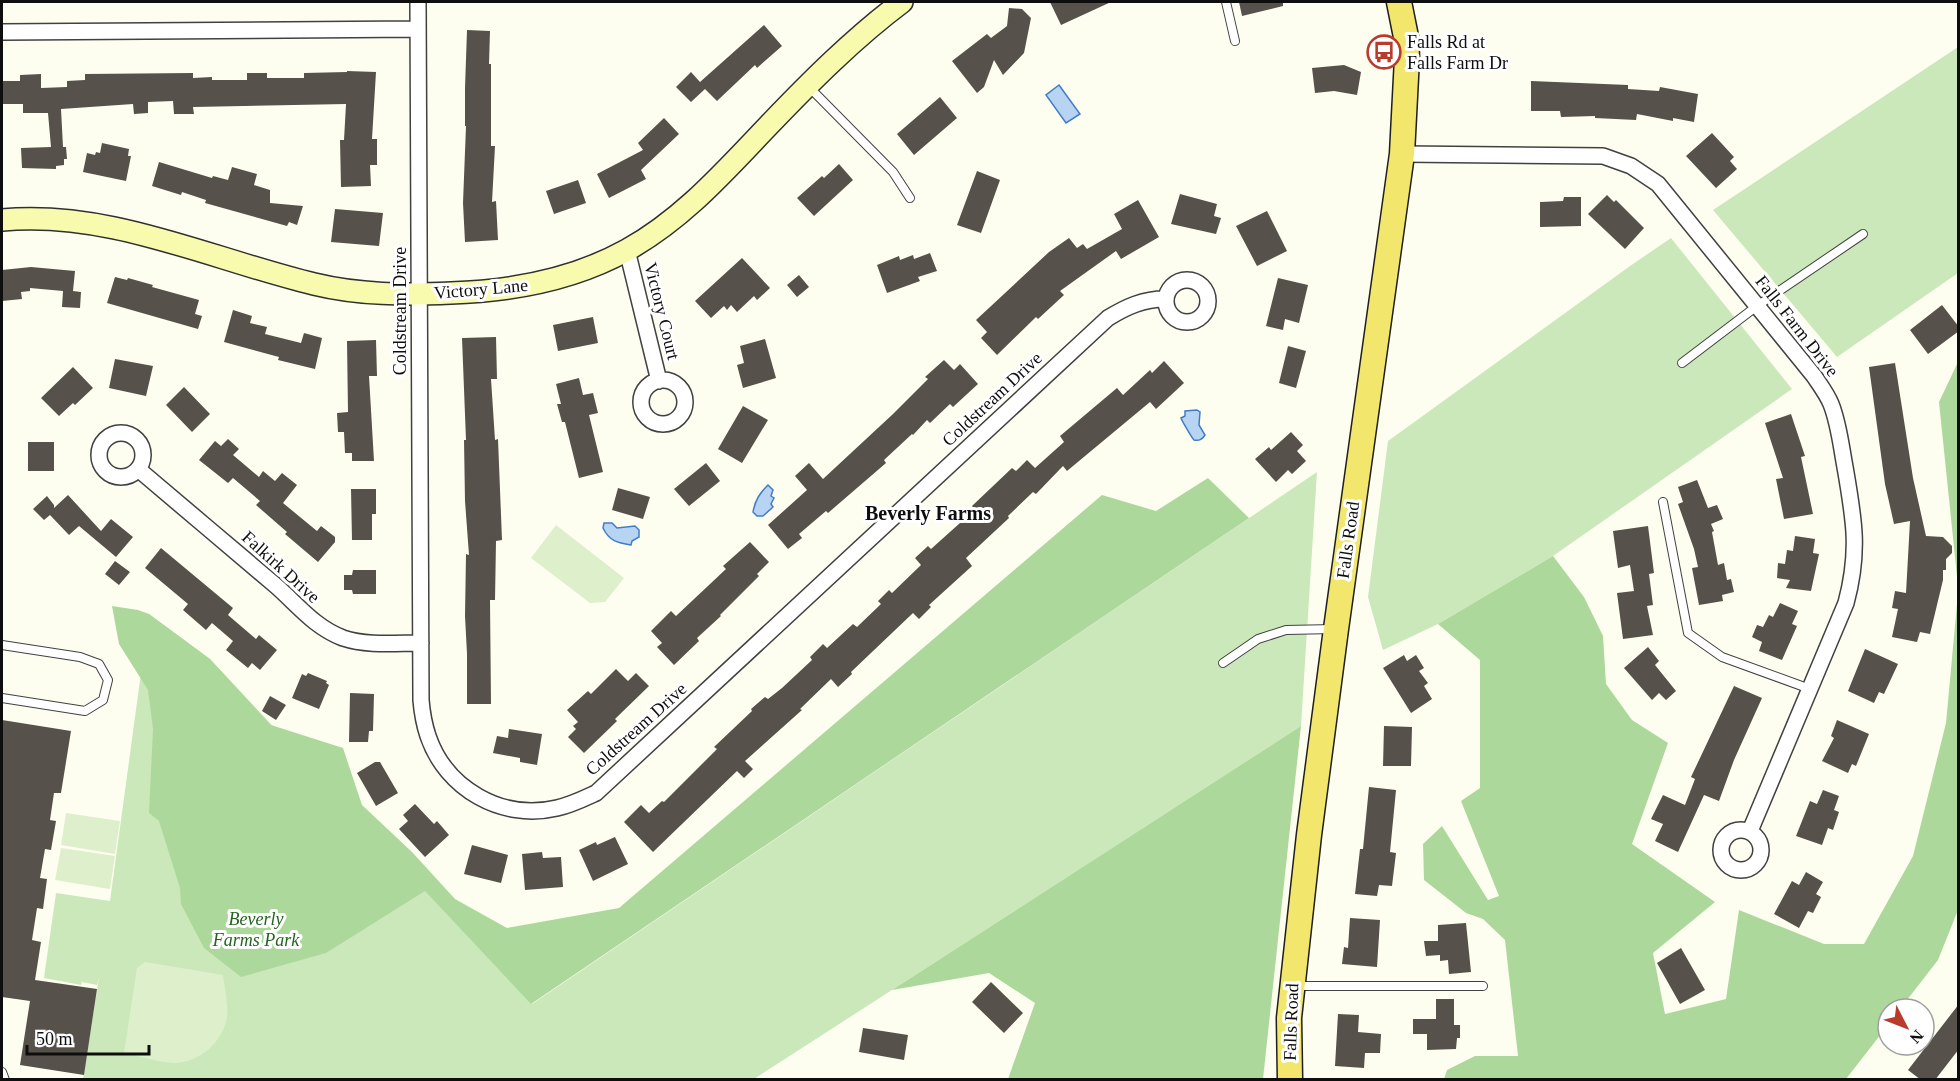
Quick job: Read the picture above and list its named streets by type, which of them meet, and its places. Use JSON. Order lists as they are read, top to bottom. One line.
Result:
{"streets":{"main road":["Falls Road"],"street":["Victory Lane","Coldstream Drive","Victory Court","Falls Farm Drive","Falkirk Drive"]},"crossings":[["Victory Lane","Coldstream Drive"],["Victory Lane","Victory Court"],["Coldstream Drive","Falkirk Drive"],["Falls Farm Drive","Falls Road"]],"districts":["Beverly Farms"],"parks":["Beverly Farms Park"],"places":{"bus stop":["Falls Rd at Falls Farm Dr"]},"scale_bar":"50 m","north":"bottom right"}
